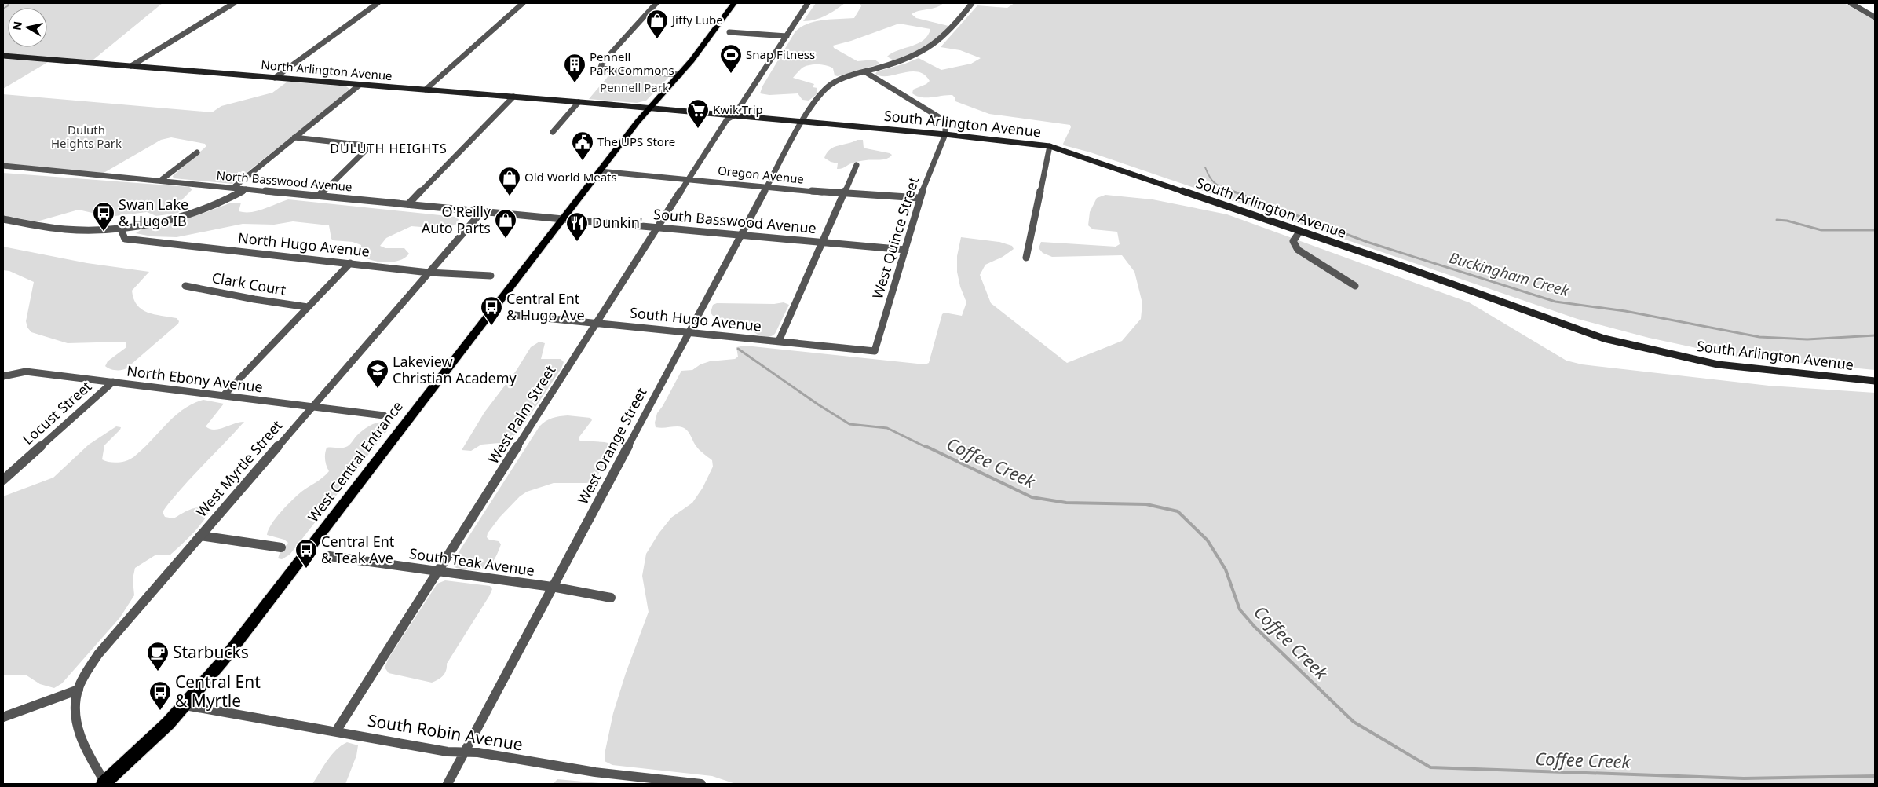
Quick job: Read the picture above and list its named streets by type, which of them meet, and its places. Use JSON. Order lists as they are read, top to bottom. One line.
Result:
{"streets":{"highway":["West Central Entrance"],"main road":["North Arlington Avenue","South Arlington Avenue"],"street":["Oregon Avenue","North Basswood Avenue","South Basswood Avenue","West Quince Street","North Hugo Avenue","Clark Court","South Hugo Avenue","North Ebony Avenue","Locust Street","West Palm Street","West Orange Street","West Myrtle Street","South Teak Avenue","South Robin Avenue"]},"crossings":[["North Arlington Avenue","South Arlington Avenue"],["North Arlington Avenue","West Central Entrance"],["South Arlington Avenue","West Quince Street"],["South Arlington Avenue","West Palm Street"],["South Arlington Avenue","West Orange Street"],["South Arlington Avenue","West Central Entrance"],["Oregon Avenue","West Quince Street"],["Oregon Avenue","West Palm Street"],["Oregon Avenue","West Orange Street"],["Oregon Avenue","West Central Entrance"],["North Basswood Avenue","South Basswood Avenue"],["North Basswood Avenue","West Central Entrance"],["North Basswood Avenue","West Myrtle Street"],["South Basswood Avenue","West Quince Street"],["South Basswood Avenue","West Palm Street"],["South Basswood Avenue","West Orange Street"],["South Basswood Avenue","West Central Entrance"],["West Quince Street","South Hugo Avenue"],["North Hugo Avenue","West Myrtle Street"],["South Hugo Avenue","West Palm Street"],["South Hugo Avenue","West Orange Street"],["North Ebony Avenue","Locust Street"],["North Ebony Avenue","West Myrtle Street"],["West Palm Street","South Teak Avenue"],["West Palm Street","South Robin Avenue"],["West Orange Street","South Teak Avenue"],["West Orange Street","South Robin Avenue"],["West Central Entrance","West Myrtle Street"],["West Central Entrance","South Robin Avenue"]],"districts":["DULUTH HEIGHTS"],"water":["Buckingham Creek","Coffee Creek"],"parks":["Pennell Park","Duluth Heights Park"],"places":{"shop":["Jiffy Lube","Old World Meats","O'Reilly Auto Parts"],"sports":["Snap Fitness"],"building":["Pennell Park Commons"],"supermarket":["Kwik Trip"],"public building":["The UPS Store"],"bus stop":["Swan Lake & Hugo IB","Central Ent & Hugo Ave","Central Ent & Teak Ave","Central Ent & Myrtle"],"restaurant":["Dunkin'"],"school or university":["Lakeview Christian Academy"],"cafe":["Starbucks"]},"north":"left"}
